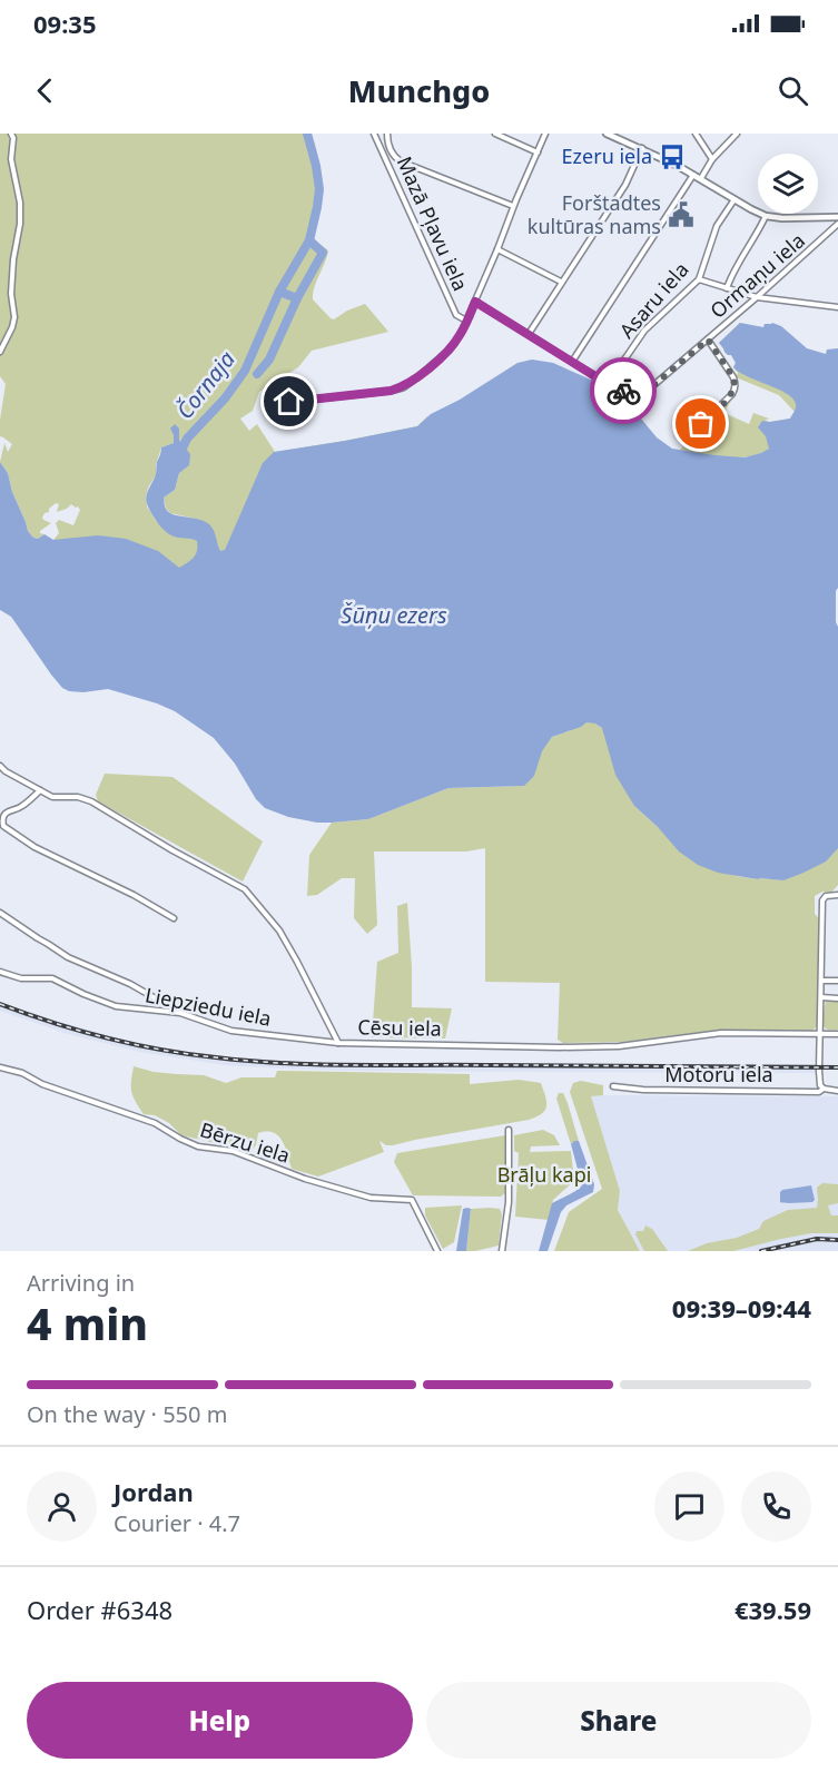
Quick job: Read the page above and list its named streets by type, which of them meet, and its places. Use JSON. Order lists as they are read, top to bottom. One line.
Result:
{"streets":{"street":["Mazā Pļavu iela","Ormaņu iela","Asaru iela","Liepziedu iela","Cēsu iela","Motoru iela","Bērzu iela"]},"crossings":[["Ormaņu iela","Asaru iela"],["Liepziedu iela","Cēsu iela"]],"water":["Čornaja","Šūņu ezers"],"parks":["Brāļu kapi"],"places":{"bus stop":["Ezeru iela"],"public building":["Forštadtes kultūras nams"]},"page":{"status":"09:35","header":"Munchgo","heading":["4 min","Arriving in","09:39–09:44"],"panel":["Jordan","Courier · 4.7","Order #6348","€39.59"],"bar":"On the way · 550 m","buttons":["Help","Share"]}}
